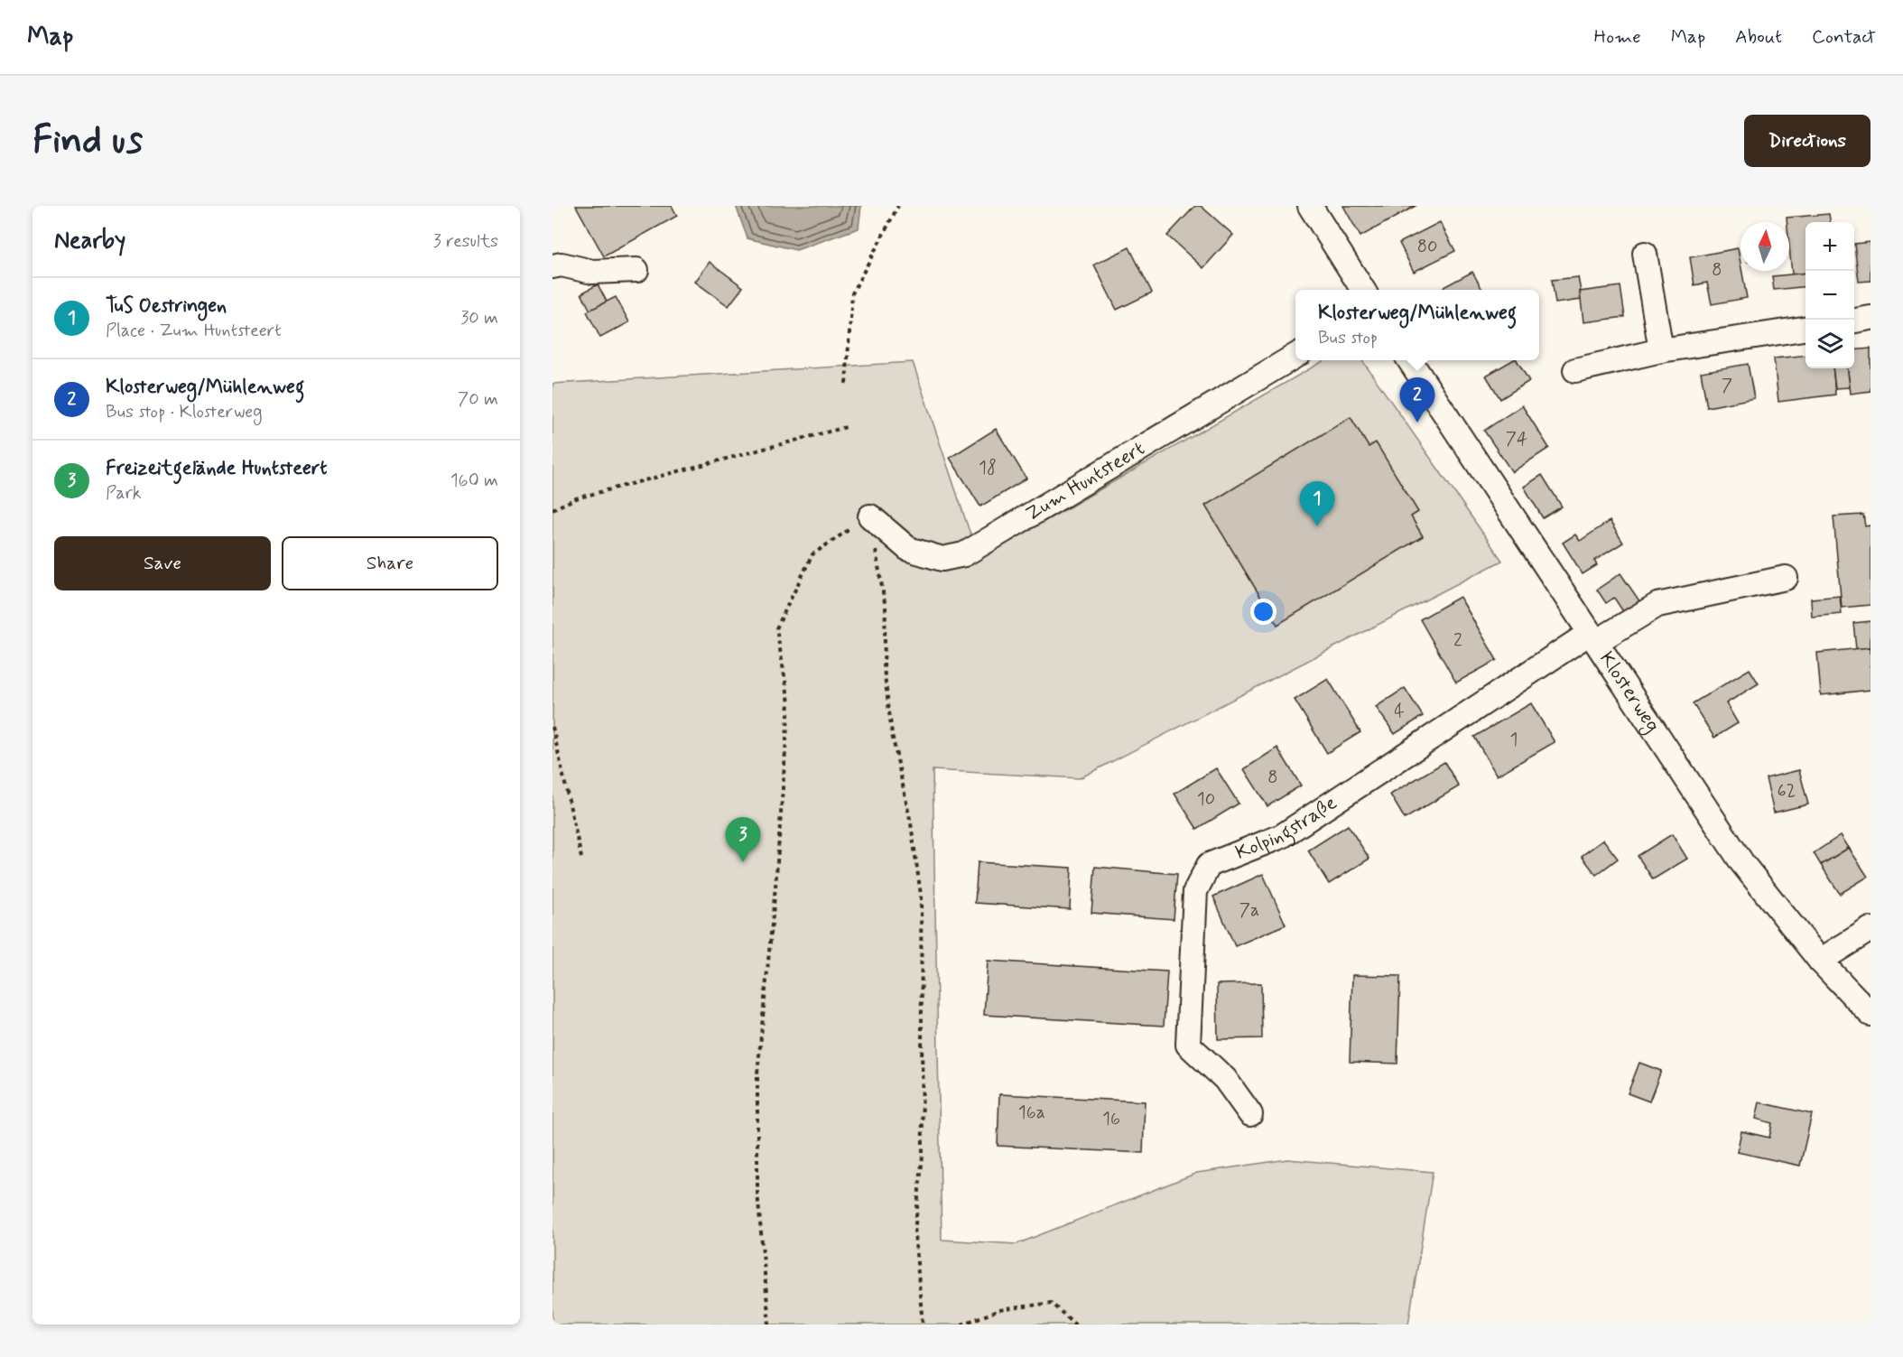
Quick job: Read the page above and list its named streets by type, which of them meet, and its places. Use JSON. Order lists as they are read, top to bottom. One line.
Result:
{"streets":{"street":["Zum Huntsteert","Klosterweg","Kolpingstraße"]},"crossings":[["Klosterweg","Kolpingstraße"]],"house_numbers":["80","8","7","74","18","2","4","1","8","62","10","7a","16a","16"],"north":"top","page":{"header":"Map","nav":["Home","Map","About","Contact"],"buttons":["Directions",["Save","Share"]],"title":"Find us","heading":["Nearby","3 results"],"map_buttons":["+","−"],"list":[{"mark":"1","name":"TuS Oestringen","note":"Place · Zum Huntsteert","value":"30 m"},{"mark":"2","name":"Klosterweg/Mühlenweg","note":"Bus stop · Klosterweg","value":"70 m"},{"mark":"3","name":"Freizeitgelände Huntsteert","note":"Park","value":"160 m"}],"popup":["Klosterweg/Mühlenweg","Bus stop"],"pins":["2","1","3"]}}
